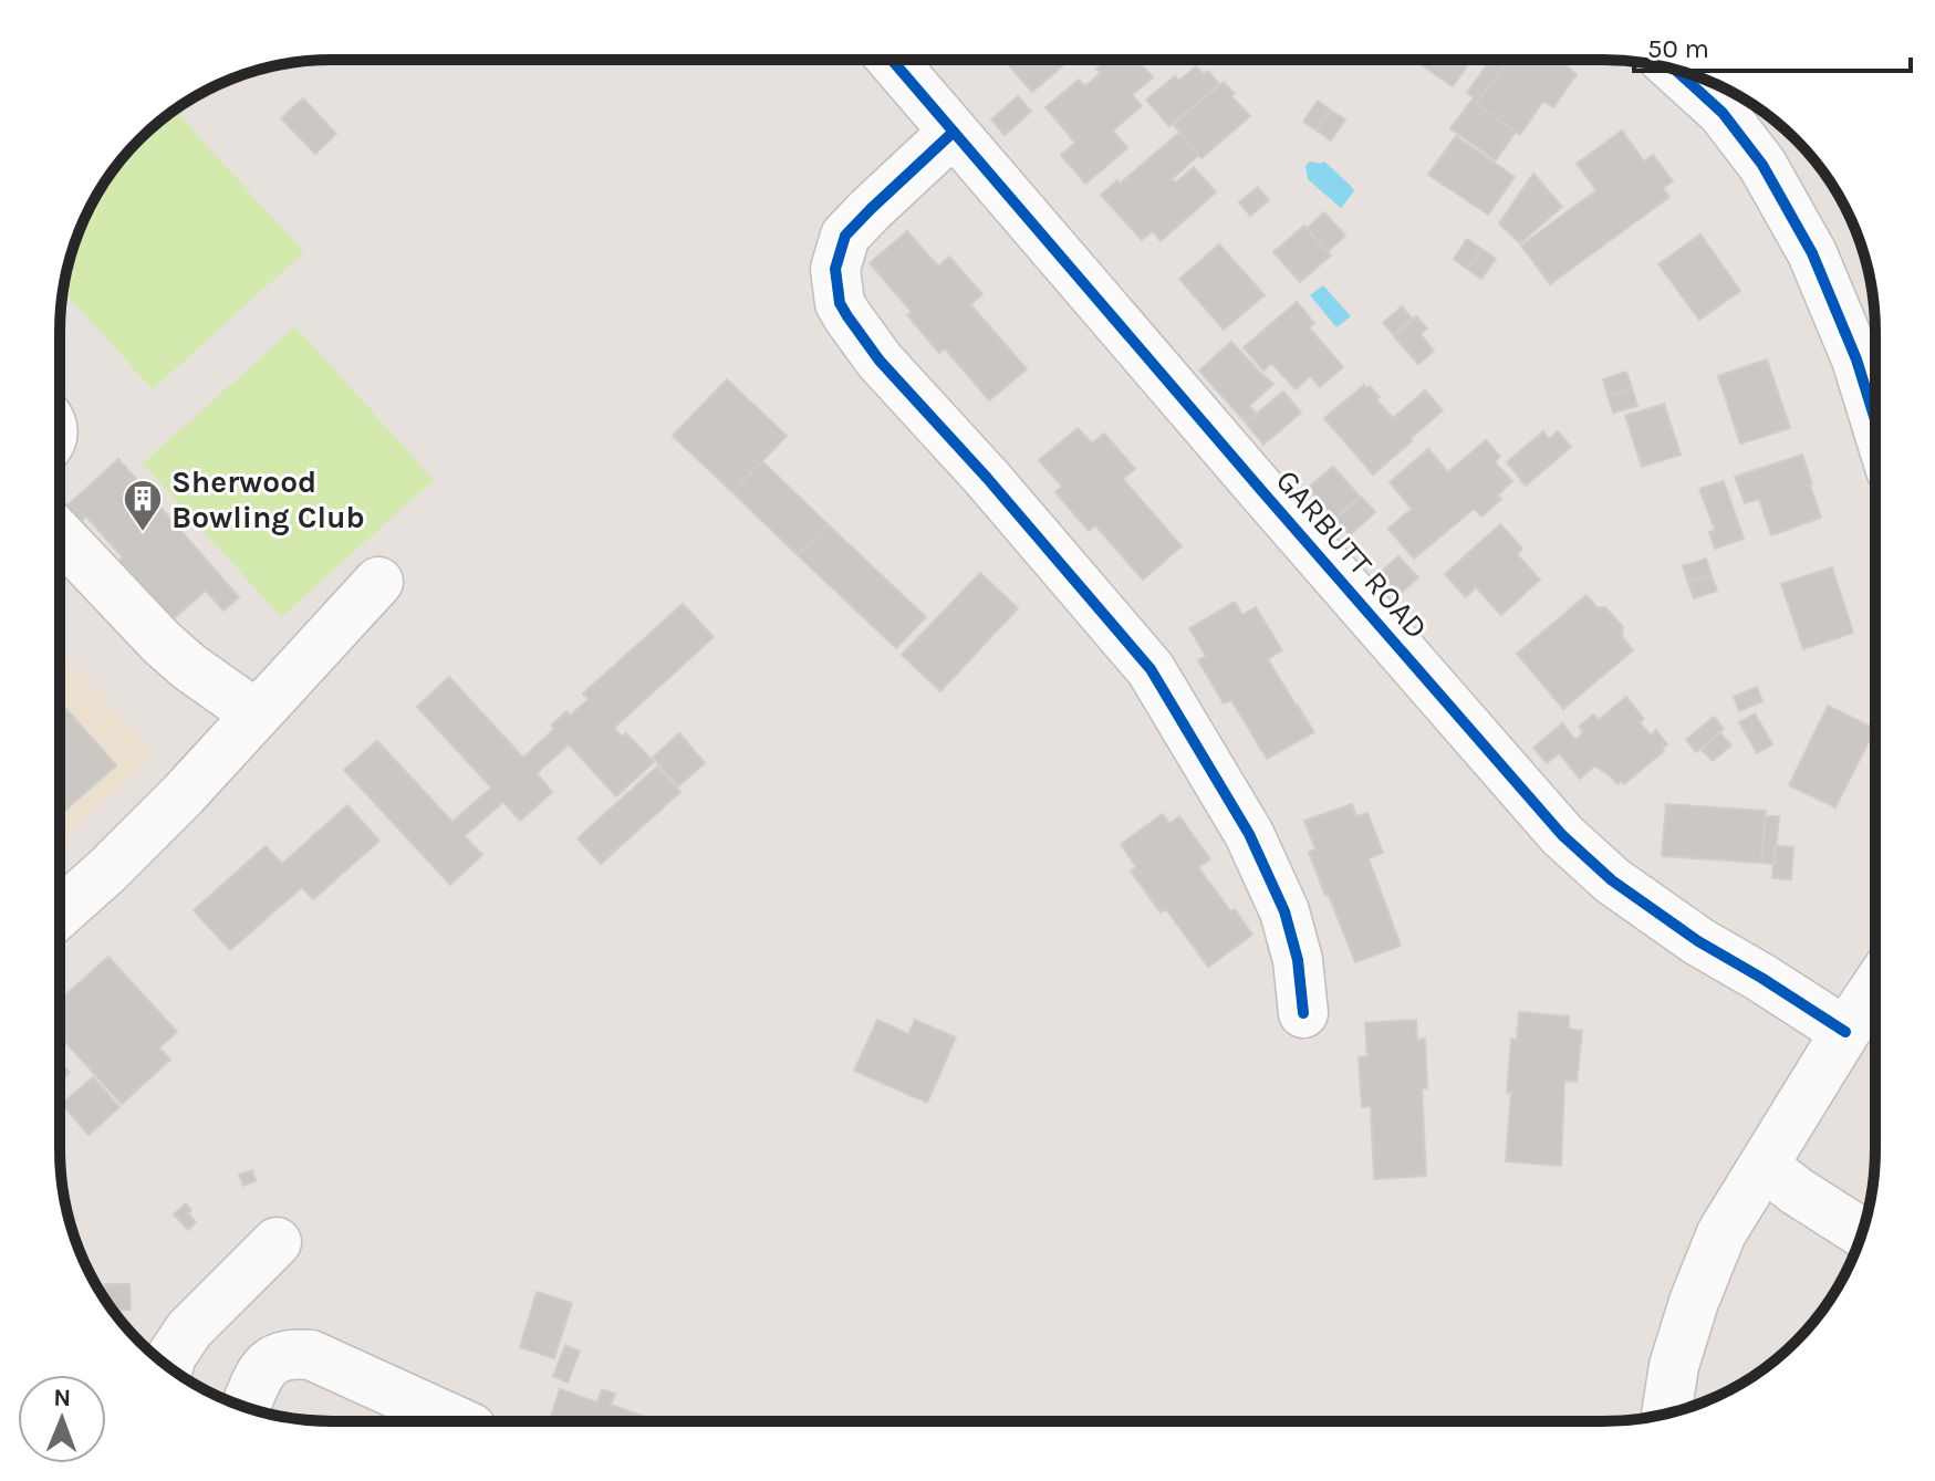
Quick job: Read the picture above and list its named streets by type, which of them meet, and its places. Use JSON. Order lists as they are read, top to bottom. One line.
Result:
{"streets":{"street":["GARBUTT ROAD"]},"places":{"building":["Sherwood Bowling Club"]},"scale_bar":"50 m","north":"top"}
